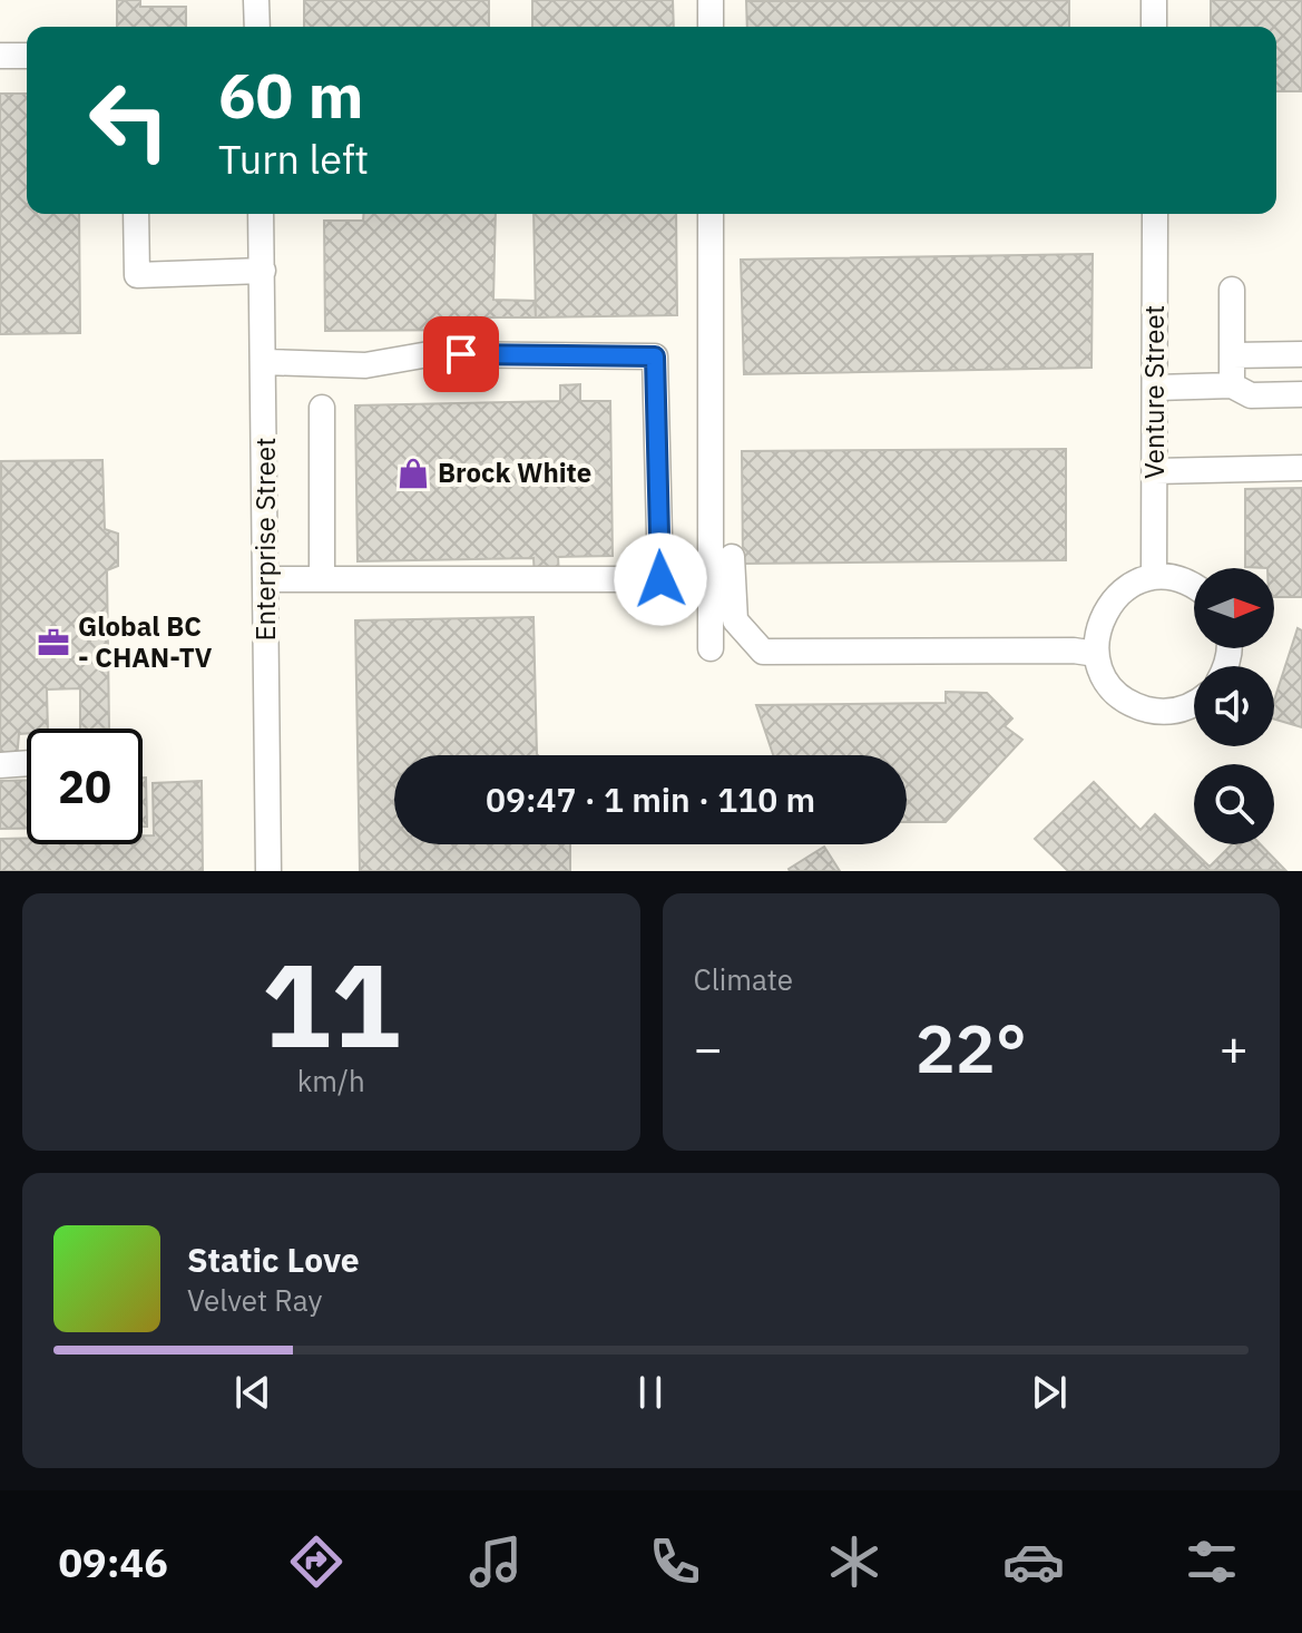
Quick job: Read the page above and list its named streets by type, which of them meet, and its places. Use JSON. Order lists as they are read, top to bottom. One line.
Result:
{"streets":{"street":["Venture Street","Enterprise Street"]},"places":{"shop":["Brock White"],"office":["Global BC - CHAN-TV"]},"north":"right","page":{"turn":["60 m","Turn left"],"limit":"20","trip":"09:47 · 1 min · 110 m","tile":[["11","km/h"],"Climate"],"heat":["−","22°","+"],"song":["Static Love","Velvet Ray"],"tabs":"09:46"}}
